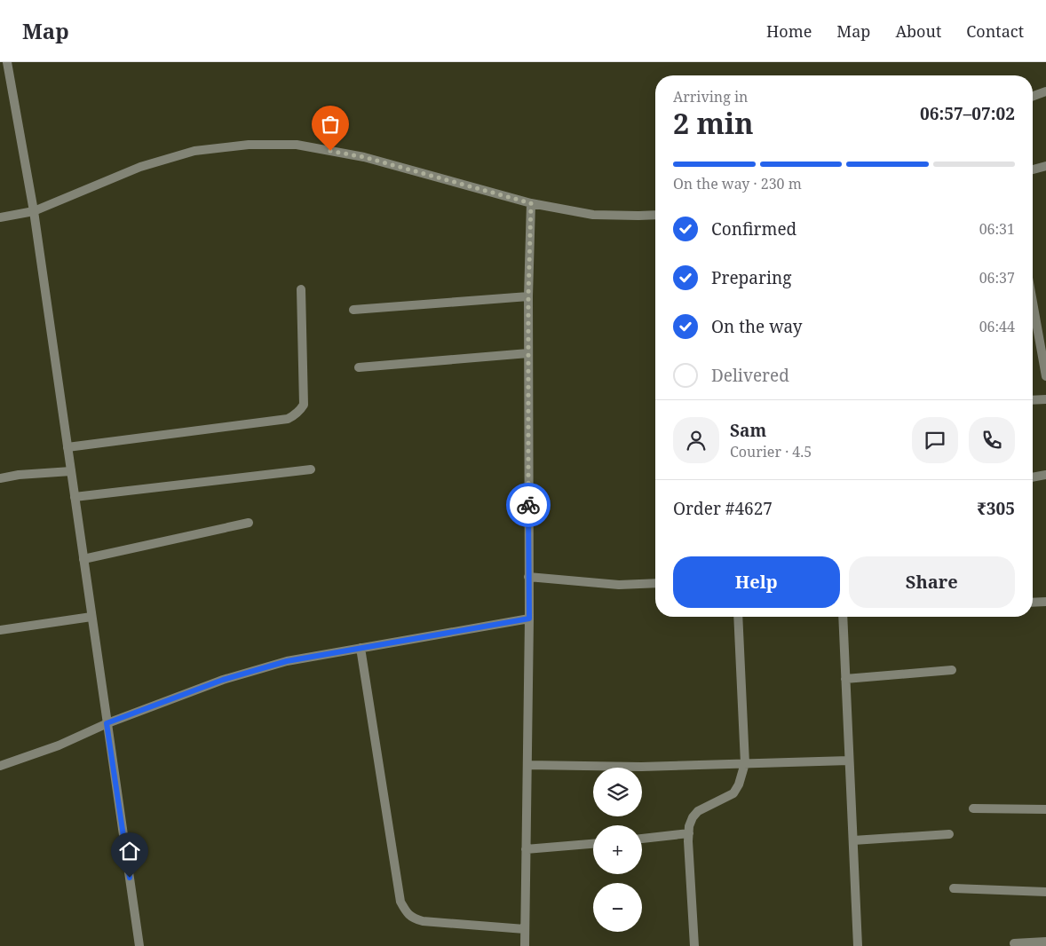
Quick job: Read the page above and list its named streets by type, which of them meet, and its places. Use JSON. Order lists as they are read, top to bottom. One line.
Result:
{"page":{"header":"Map","nav":["Home","Map","About","Contact"],"heading":["2 min","Arriving in","06:57–07:02"],"panel":["Sam","Courier · 4.5","Order #4627","₹305"],"bar":"On the way · 230 m","list":[["Confirmed","06:31"],["Preparing","06:37"],["On the way","06:44"],"Delivered"],"buttons":["Help","Share"],"map_buttons":["+","−"]}}
